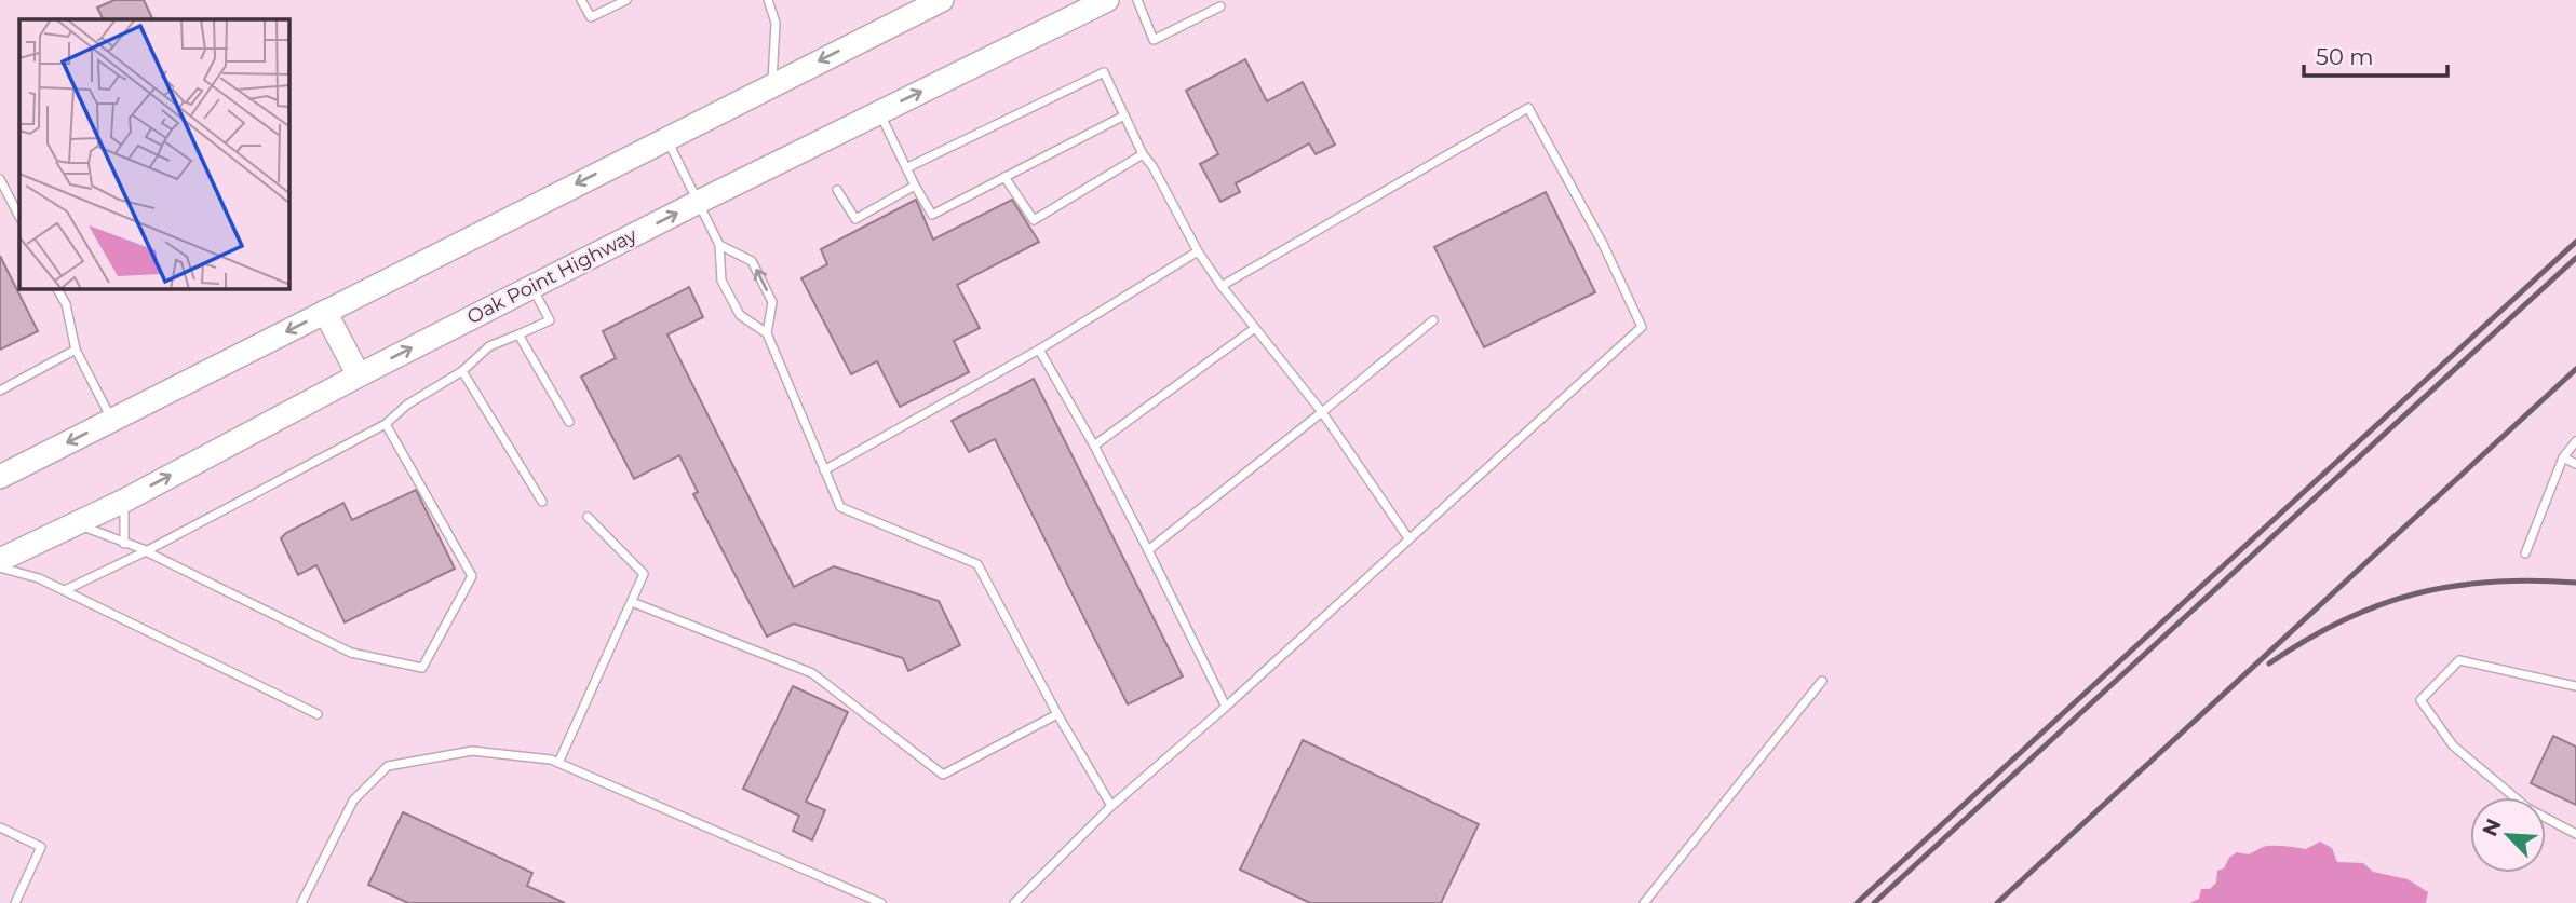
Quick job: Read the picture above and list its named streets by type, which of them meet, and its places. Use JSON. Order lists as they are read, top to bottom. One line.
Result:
{"streets":{"main road":["Oak Point Highway"]},"scale_bar":"50 m","north":"top left"}
